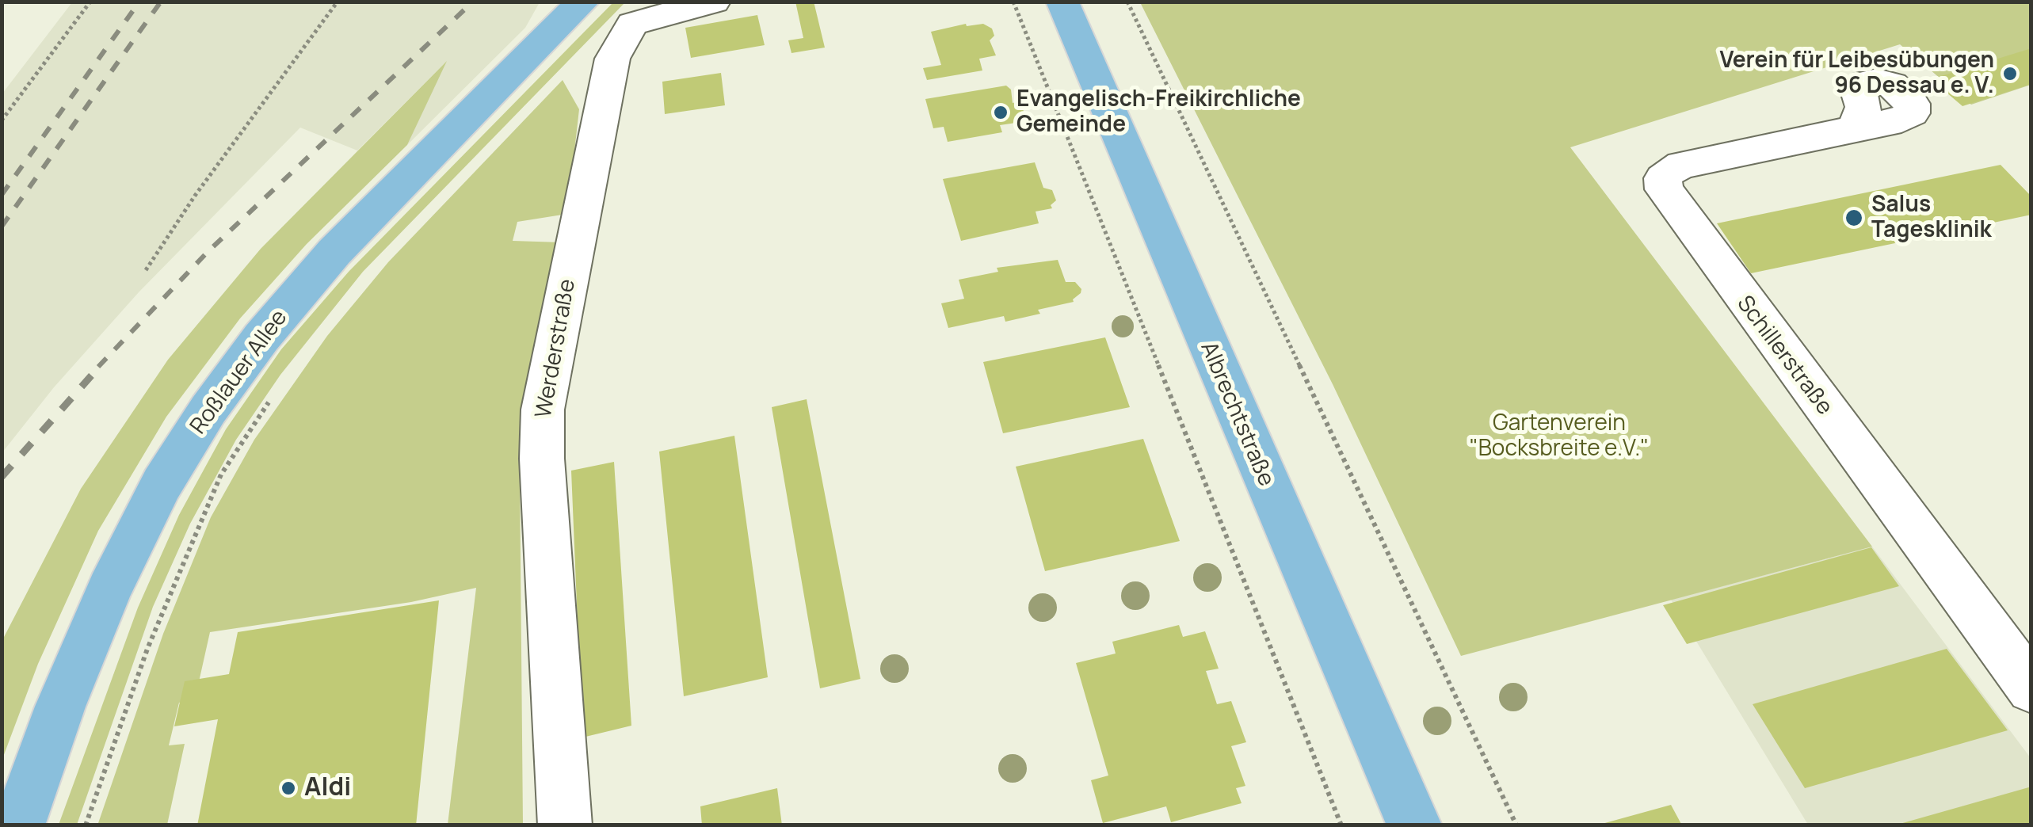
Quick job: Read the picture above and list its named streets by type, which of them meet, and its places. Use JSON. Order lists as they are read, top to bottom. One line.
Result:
{"streets":{"main road":["Roßlauer Allee","Albrechtstraße"],"street":["Werderstraße","Schillerstraße"]},"parks":["Gartenverein \"Bocksbreite e.V.\""],"places":["Verein für Leibesübungen 96 Dessau e. V.","Evangelisch-Freikirchliche Gemeinde","Salus Tagesklinik","Aldi"]}
